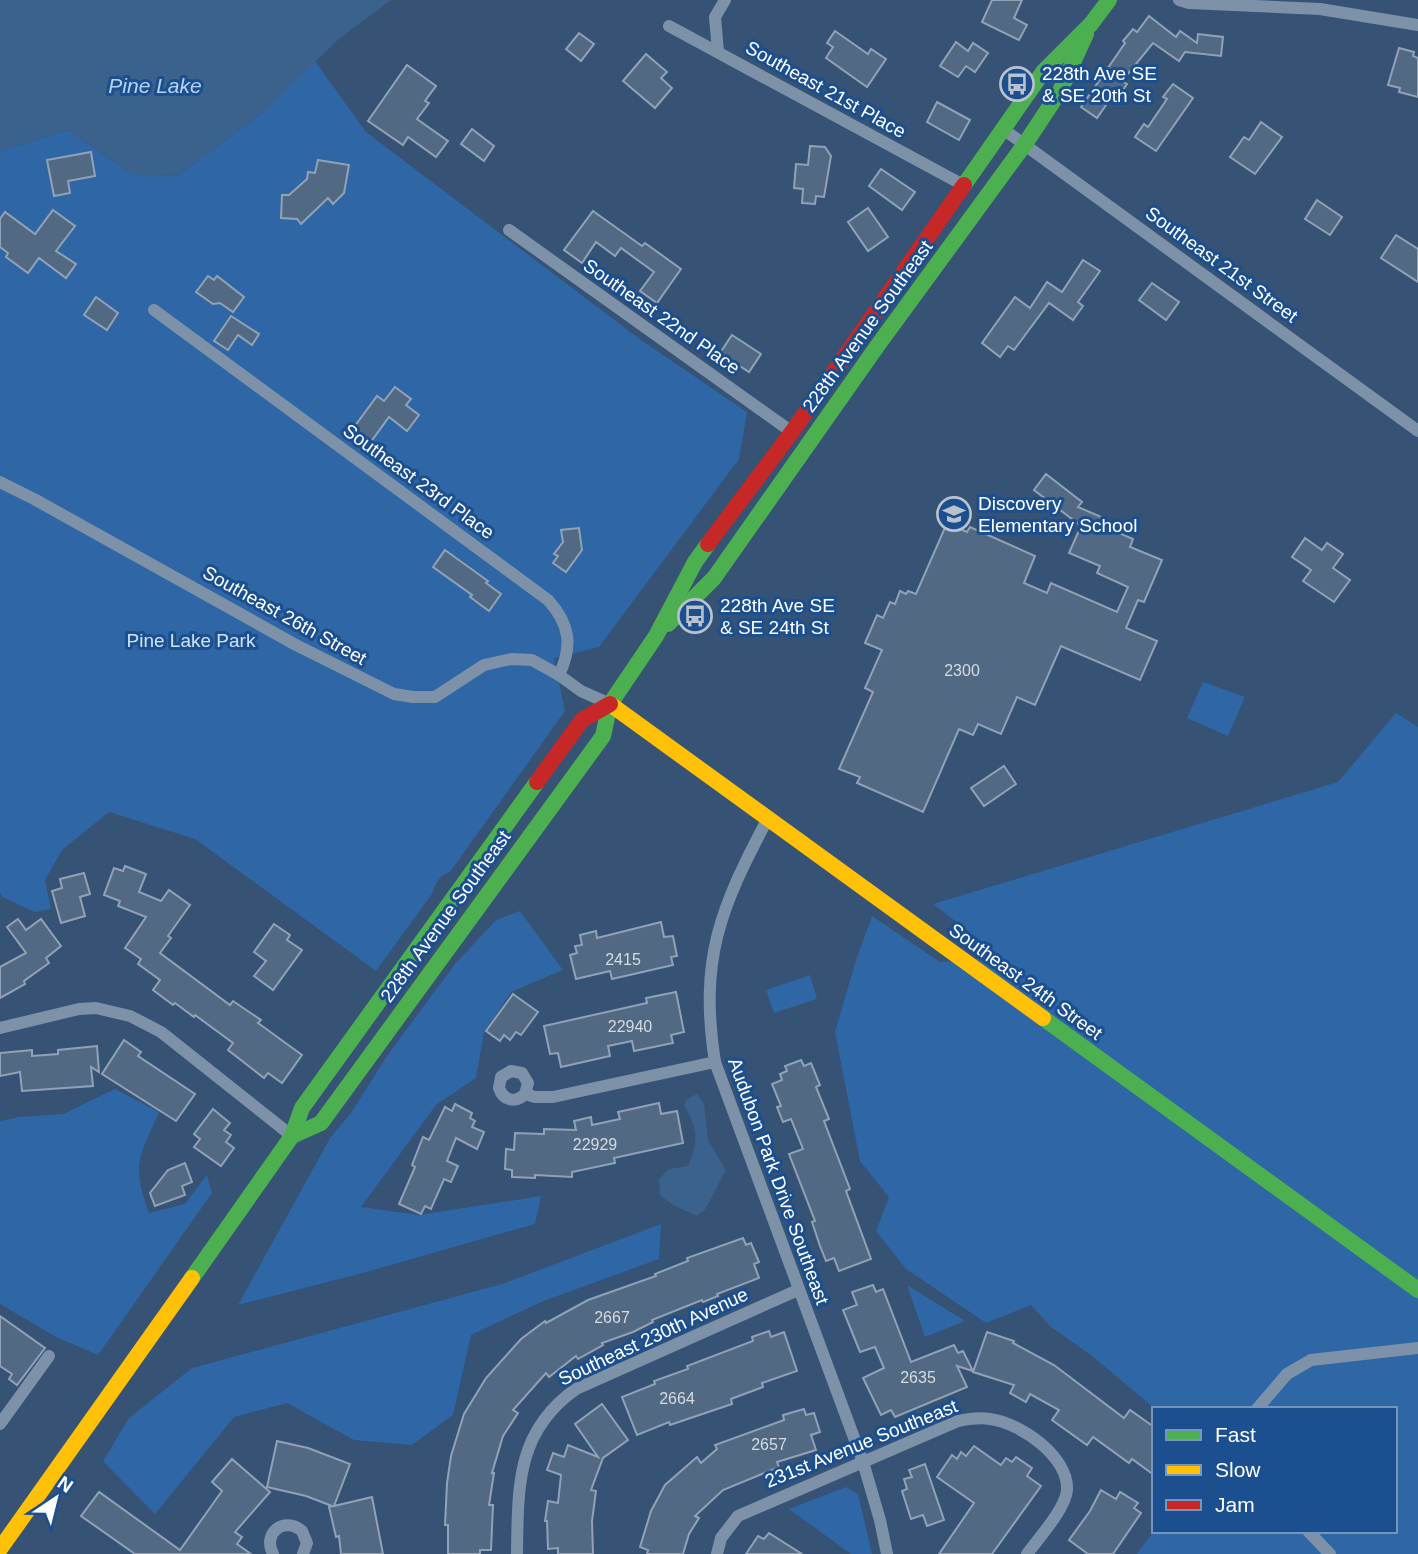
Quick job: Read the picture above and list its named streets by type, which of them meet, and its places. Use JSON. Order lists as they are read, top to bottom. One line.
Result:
{"streets":{"main road":["228th Avenue Southeast","Southeast 24th Street"],"street":["Southeast 21st Place","Southeast 21st Street","Southeast 22nd Place","Southeast 23rd Place","Southeast 26th Street","Audubon Park Drive Southeast","Southeast 230th Avenue","231st Avenue Southeast"]},"crossings":[["Southeast 21st Place","228th Avenue Southeast"],["Southeast 21st Street","228th Avenue Southeast"],["Southeast 22nd Place","228th Avenue Southeast"],["228th Avenue Southeast","Southeast 24th Street"],["Southeast 23rd Place","Southeast 26th Street"],["Southeast 24th Street","Audubon Park Drive Southeast"],["Audubon Park Drive Southeast","Southeast 230th Avenue"],["Audubon Park Drive Southeast","231st Avenue Southeast"]],"water":["Pine Lake"],"parks":["Pine Lake Park"],"places":{"bus stop":["228th Ave SE & SE 20th St","228th Ave SE & SE 24th St"],"school or university":["Discovery Elementary School"]},"house_numbers":["2300","2415","22940","22929","2667","2635","2664","2657"],"legend":["Fast","Slow","Jam"],"north":"top right"}
